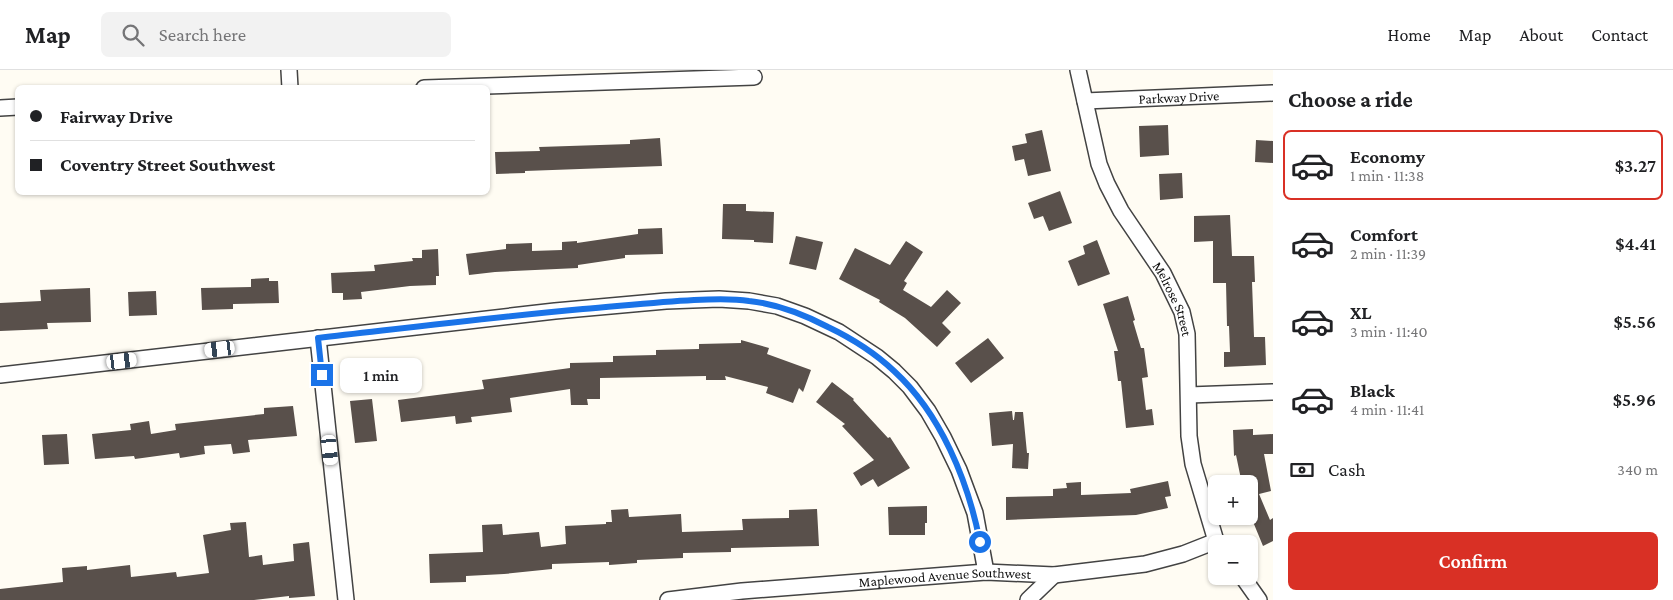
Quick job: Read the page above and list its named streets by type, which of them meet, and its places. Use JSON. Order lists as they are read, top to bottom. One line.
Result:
{"streets":{"street":["Parkway Drive","Melrose Street","Maplewood Avenue Southwest"]},"crossings":[["Parkway Drive","Melrose Street"]],"page":{"header":"Map","search":"Search here","nav":["Home","Map","About","Contact"],"heading":"Choose a ride","banner":["Fairway Drive","Coventry Street Southwest"],"list":[{"name":"Economy","note":"1 min · 11:38","value":"$3.27"},{"name":"Comfort","note":"2 min · 11:39","value":"$4.41"},{"name":"XL","note":"3 min · 11:40","value":"$5.56"},{"name":"Black","note":"4 min · 11:41","value":"$5.96"}],"bubble":"1 min","pay":["Cash","340 m"],"map_buttons":["+","−"],"buttons":"Confirm"}}
